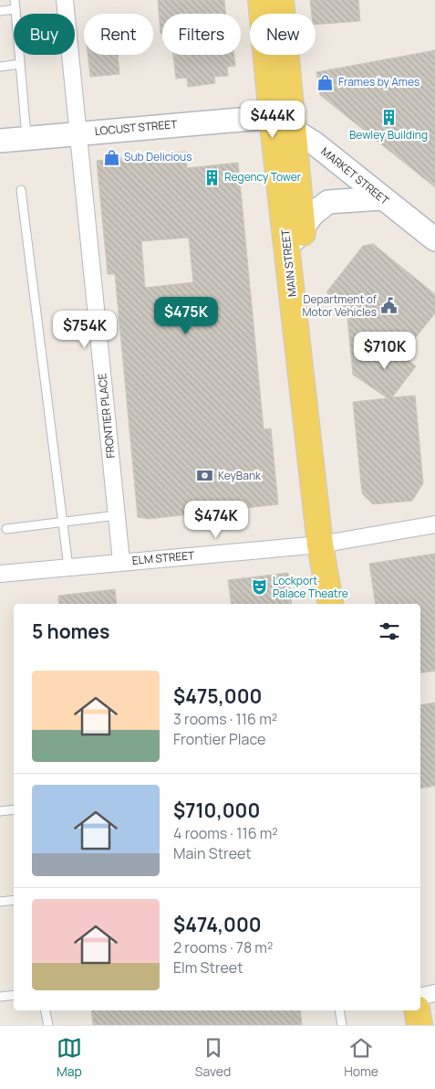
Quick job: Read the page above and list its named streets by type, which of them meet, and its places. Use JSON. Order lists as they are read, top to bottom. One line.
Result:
{"streets":{"main road":["MAIN STREET"],"street":["LOCUST STREET","MARKET STREET","FRONTIER PLACE","ELM STREET"]},"crossings":[["LOCUST STREET","MARKET STREET"],["LOCUST STREET","MAIN STREET"],["LOCUST STREET","FRONTIER PLACE"],["MARKET STREET","MAIN STREET"],["MAIN STREET","ELM STREET"],["FRONTIER PLACE","ELM STREET"]],"places":{"shop":["Frames by Ames","Sub Delicious"],"building":["Bewley Building","Regency Tower"],"public building":["Department of Motor Vehicles"],"bank":["KeyBank"],"theatre":["Lockport Palace Theatre"]},"page":{"chip":["Buy","Rent","Filters","New"],"price":["$444K","$475K","$754K","$710K","$474K"],"heading":"5 homes","list":[{"name":"$475,000","note":"3 rooms · 116 m² · Frontier Place"},{"name":"$710,000","note":"4 rooms · 116 m² · Main Street"},{"name":"$474,000","note":"2 rooms · 78 m² · Elm Street"}],"tabs":["Map","Saved","Home"]}}
